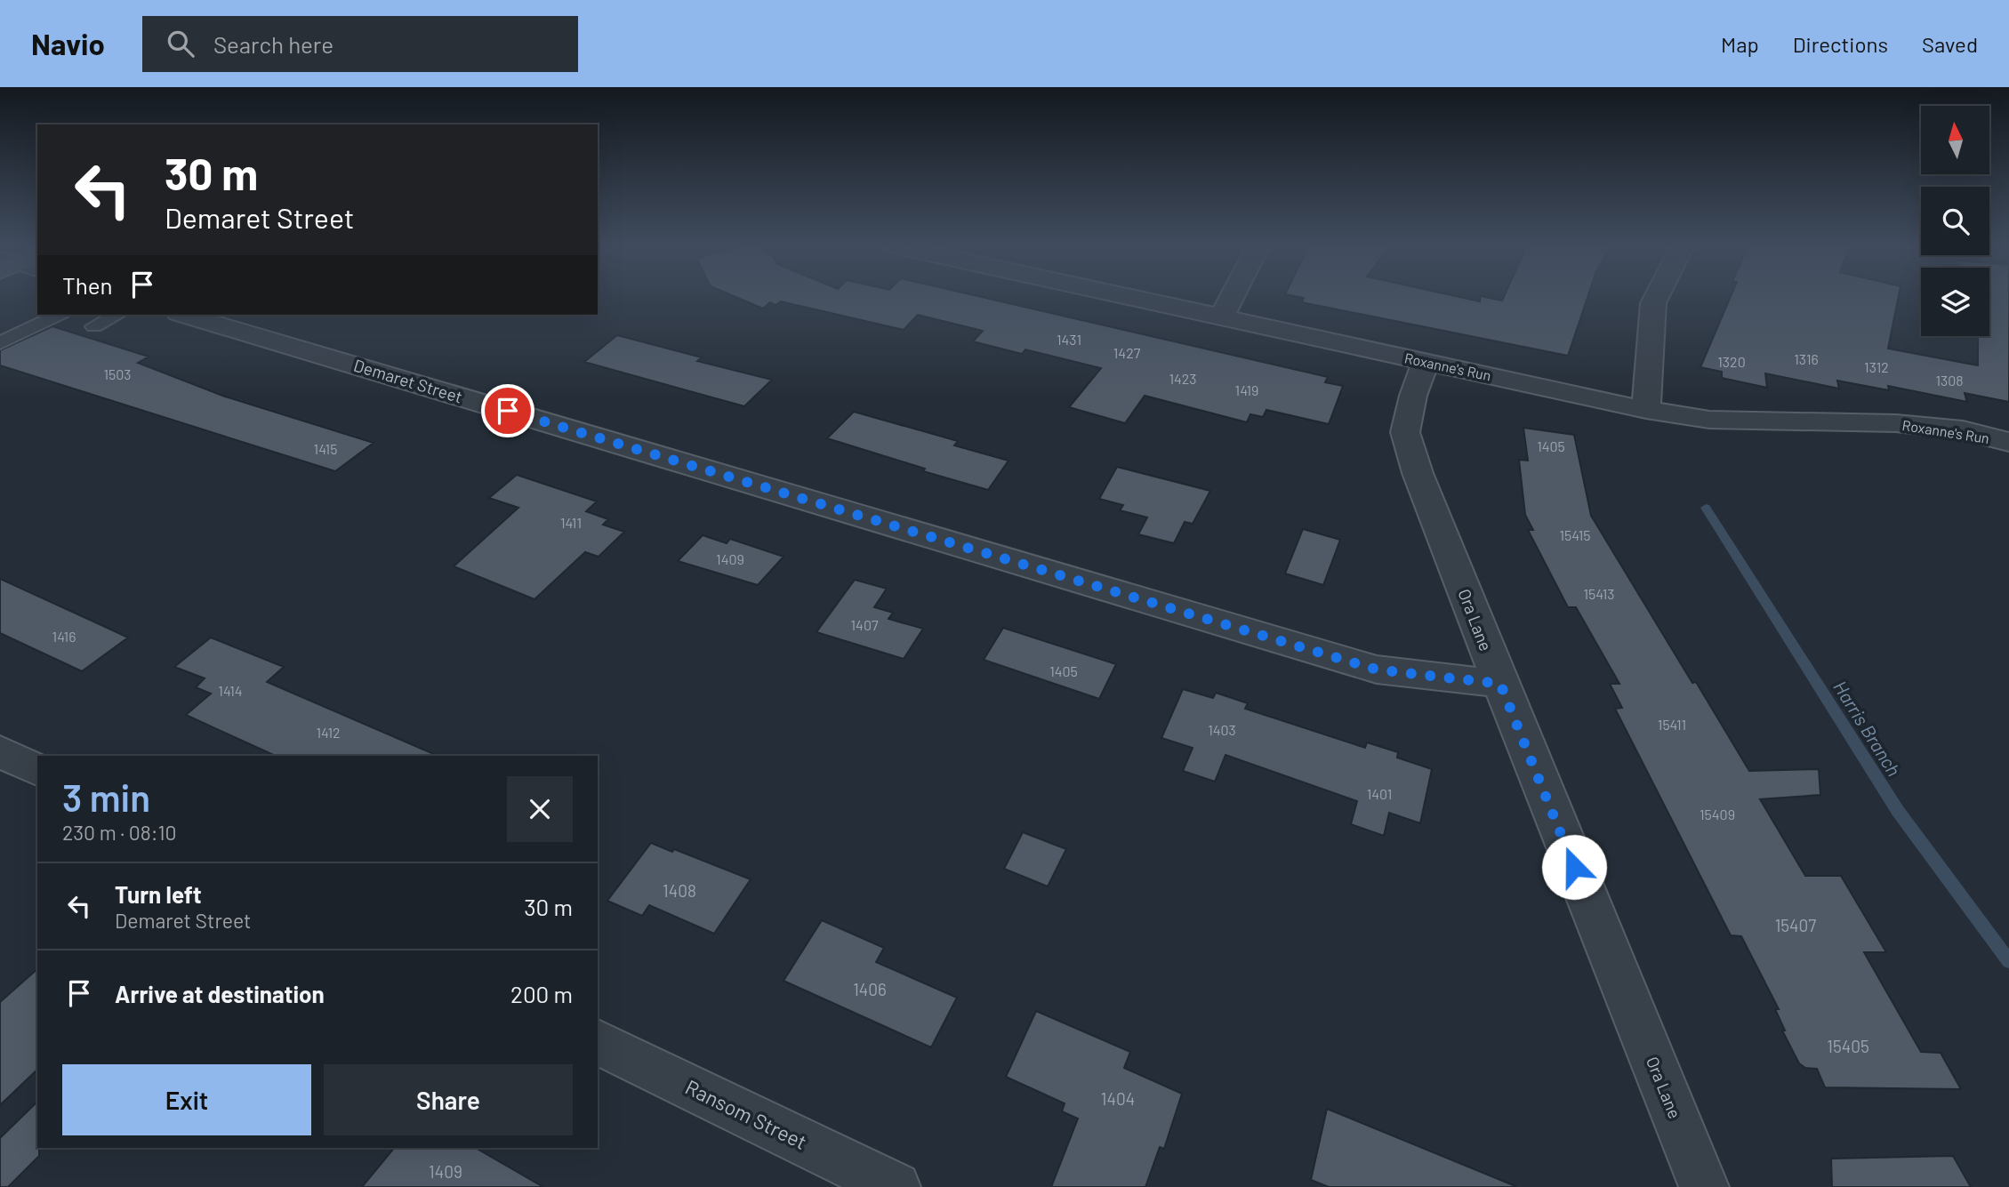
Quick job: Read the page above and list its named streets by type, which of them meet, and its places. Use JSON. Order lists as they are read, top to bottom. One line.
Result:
{"streets":{"street":["Roxanne's Run","Demaret Street","Ora Lane","Ransom Street"]},"crossings":[["Roxanne's Run","Ora Lane"],["Demaret Street","Ora Lane"]],"water":["Harris Branch"],"house_numbers":["1431","1427","1316","1320","1312","1503","1423","1308","1419","1405","1415","1411","15415","1409","15413","1407","1416","1405","1414","15411","1403","1412","1401","15409","1408","15407","1406","15405","1404","1409"],"north":"top","page":{"header":"Navio","search":"Search here","nav":["Map","Directions","Saved"],"turn":["30 m","Demaret Street"],"then":"Then","heading":["3 min","230 m · 08:10"],"list":[{"name":"Turn left","note":"Demaret Street","value":"30 m"},{"name":"Arrive at destination","value":"200 m"}],"buttons":["Exit","Share"]}}
